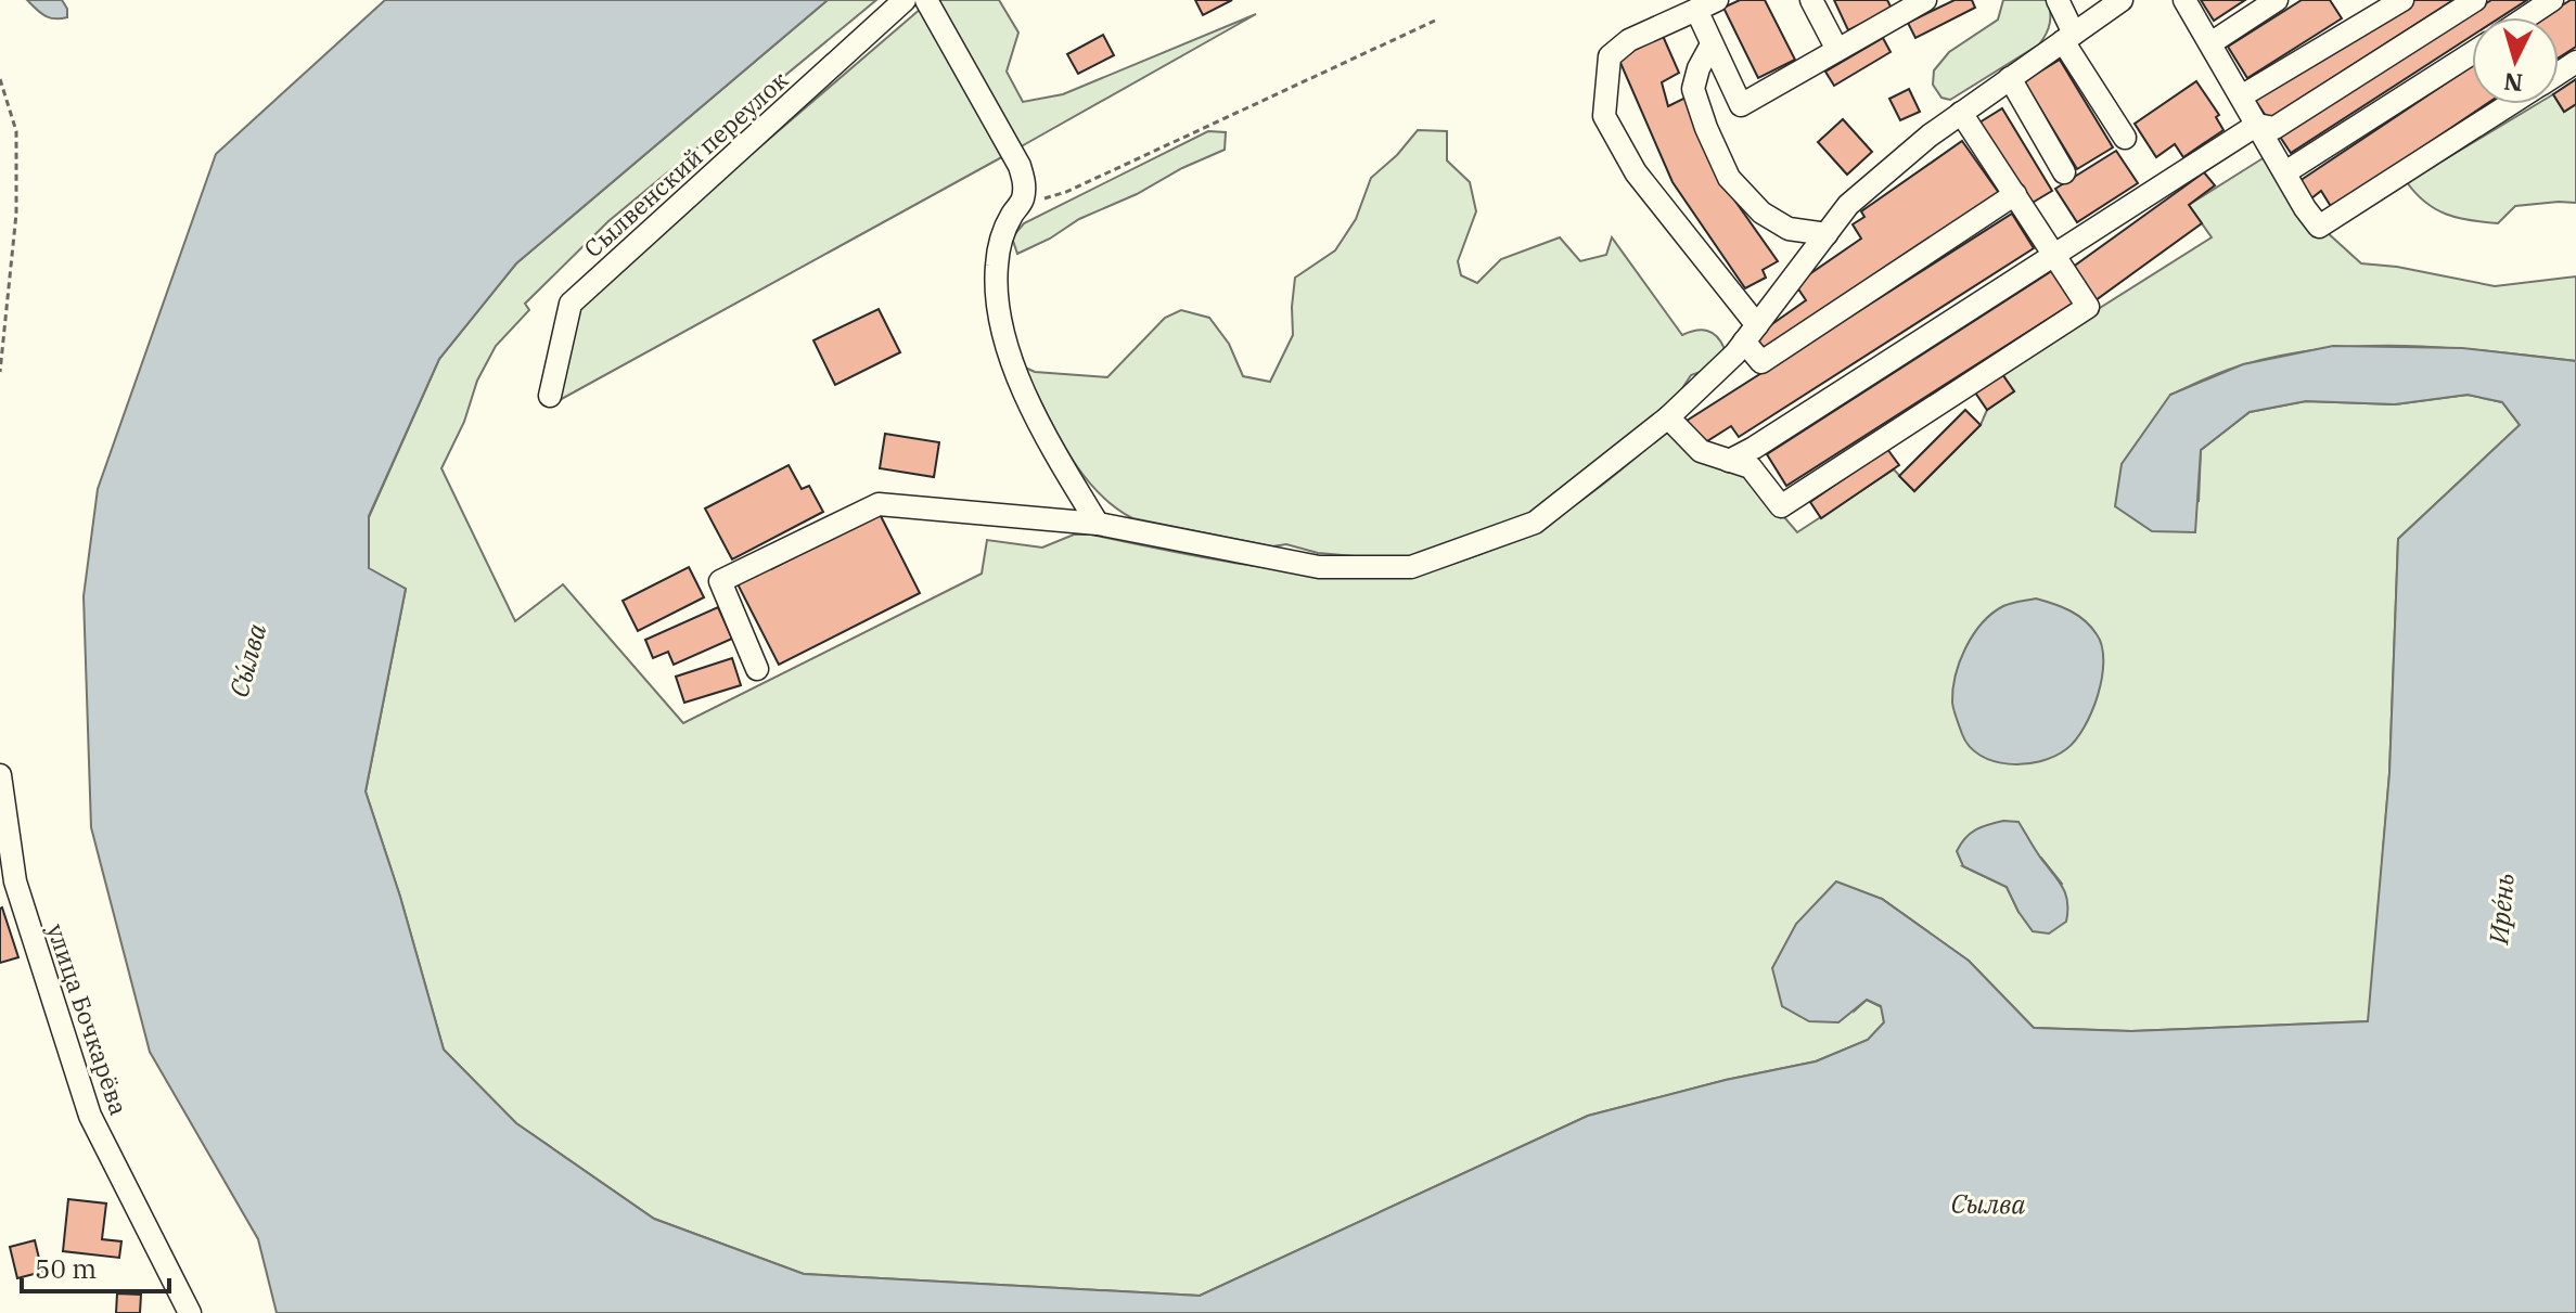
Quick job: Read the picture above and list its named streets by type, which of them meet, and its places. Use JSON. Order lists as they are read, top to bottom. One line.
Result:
{"streets":{"street":["Сылвенский переулок","улица Бочкарёва"]},"water":["Сы́лва","Ире́нь","Сылва"],"scale_bar":"50 m","north":"bottom"}
